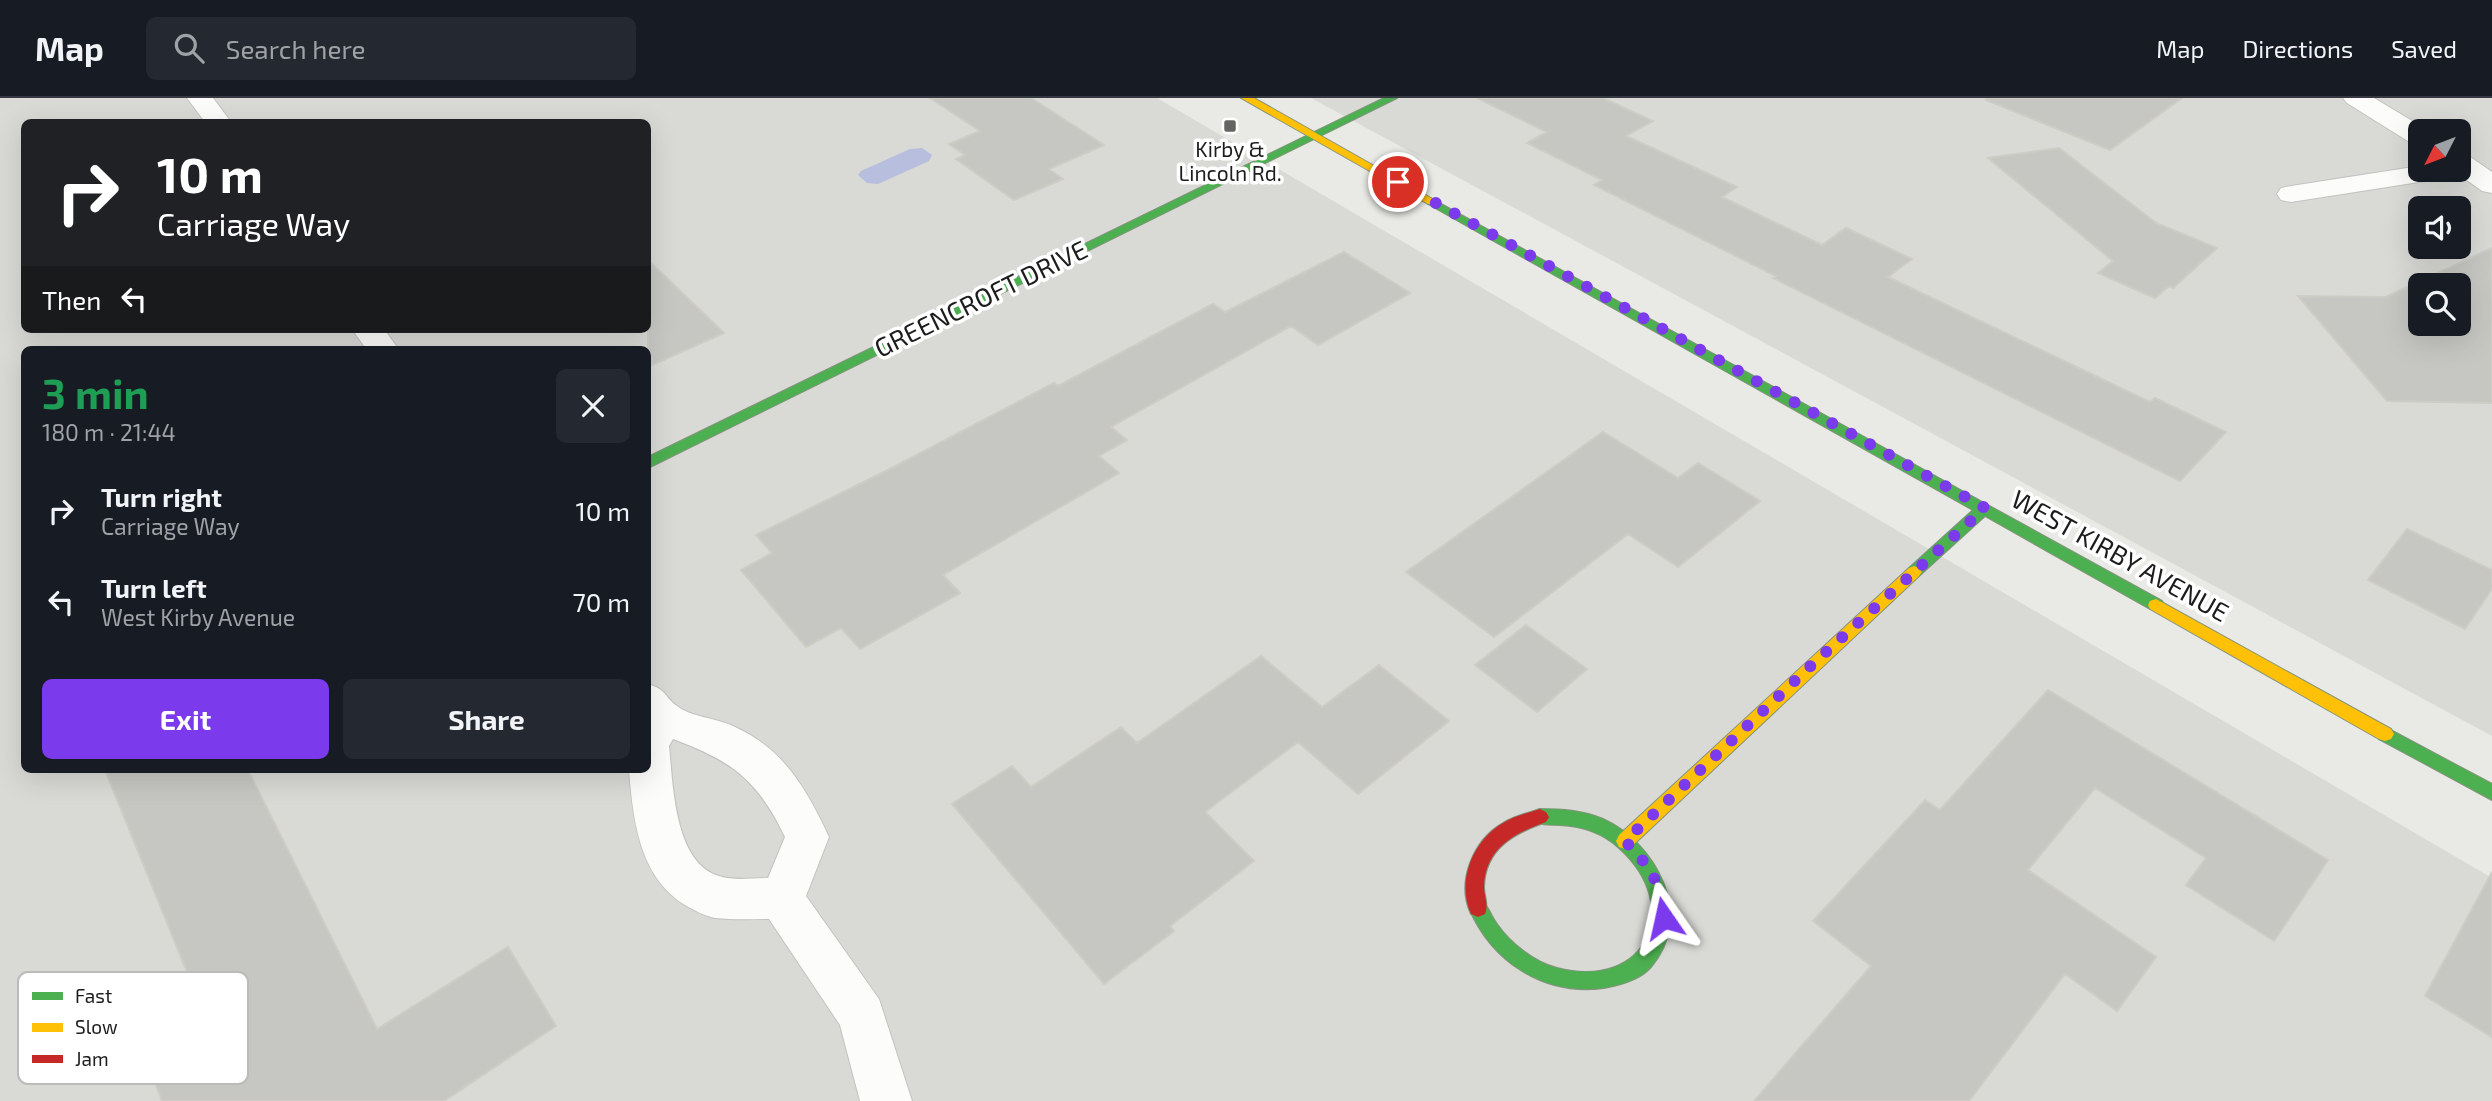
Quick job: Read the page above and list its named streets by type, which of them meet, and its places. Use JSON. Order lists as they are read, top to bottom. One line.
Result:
{"streets":{"street":["GREENCROFT DRIVE","WEST KIRBY AVENUE"]},"crossings":[["GREENCROFT DRIVE","WEST KIRBY AVENUE"]],"places":{"transit":["Kirby & Lincoln Rd."]},"legend":["Fast","Slow","Jam"],"north":"bottom left","page":{"header":"Map","search":"Search here","nav":["Map","Directions","Saved"],"turn":["10 m","Carriage Way"],"then":"Then","heading":["3 min","180 m · 21:44"],"list":[{"name":"Turn right","note":"Carriage Way","value":"10 m"},{"name":"Turn left","note":"West Kirby Avenue","value":"70 m"}],"buttons":["Exit","Share"]}}
